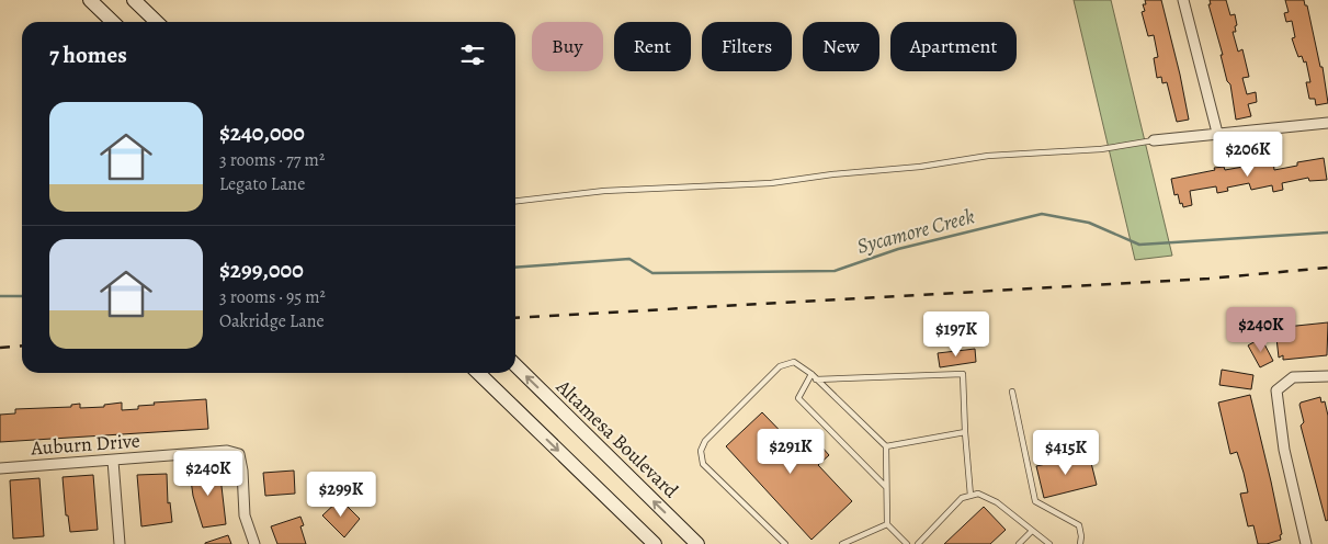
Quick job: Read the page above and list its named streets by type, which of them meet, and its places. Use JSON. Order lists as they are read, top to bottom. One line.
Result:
{"streets":{"main road":["Altamesa Boulevard"],"street":["Auburn Drive"]},"water":["Sycamore Creek"],"page":{"chip":["Buy","Rent","Filters","New","Apartment"],"heading":"7 homes","list":[{"name":"$240,000","note":"3 rooms · 77 m² · Legato Lane"},{"name":"$299,000","note":"3 rooms · 95 m² · Oakridge Lane"}],"price":["$206K","$240K","$197K","$291K","$415K","$240K","$299K"]}}
